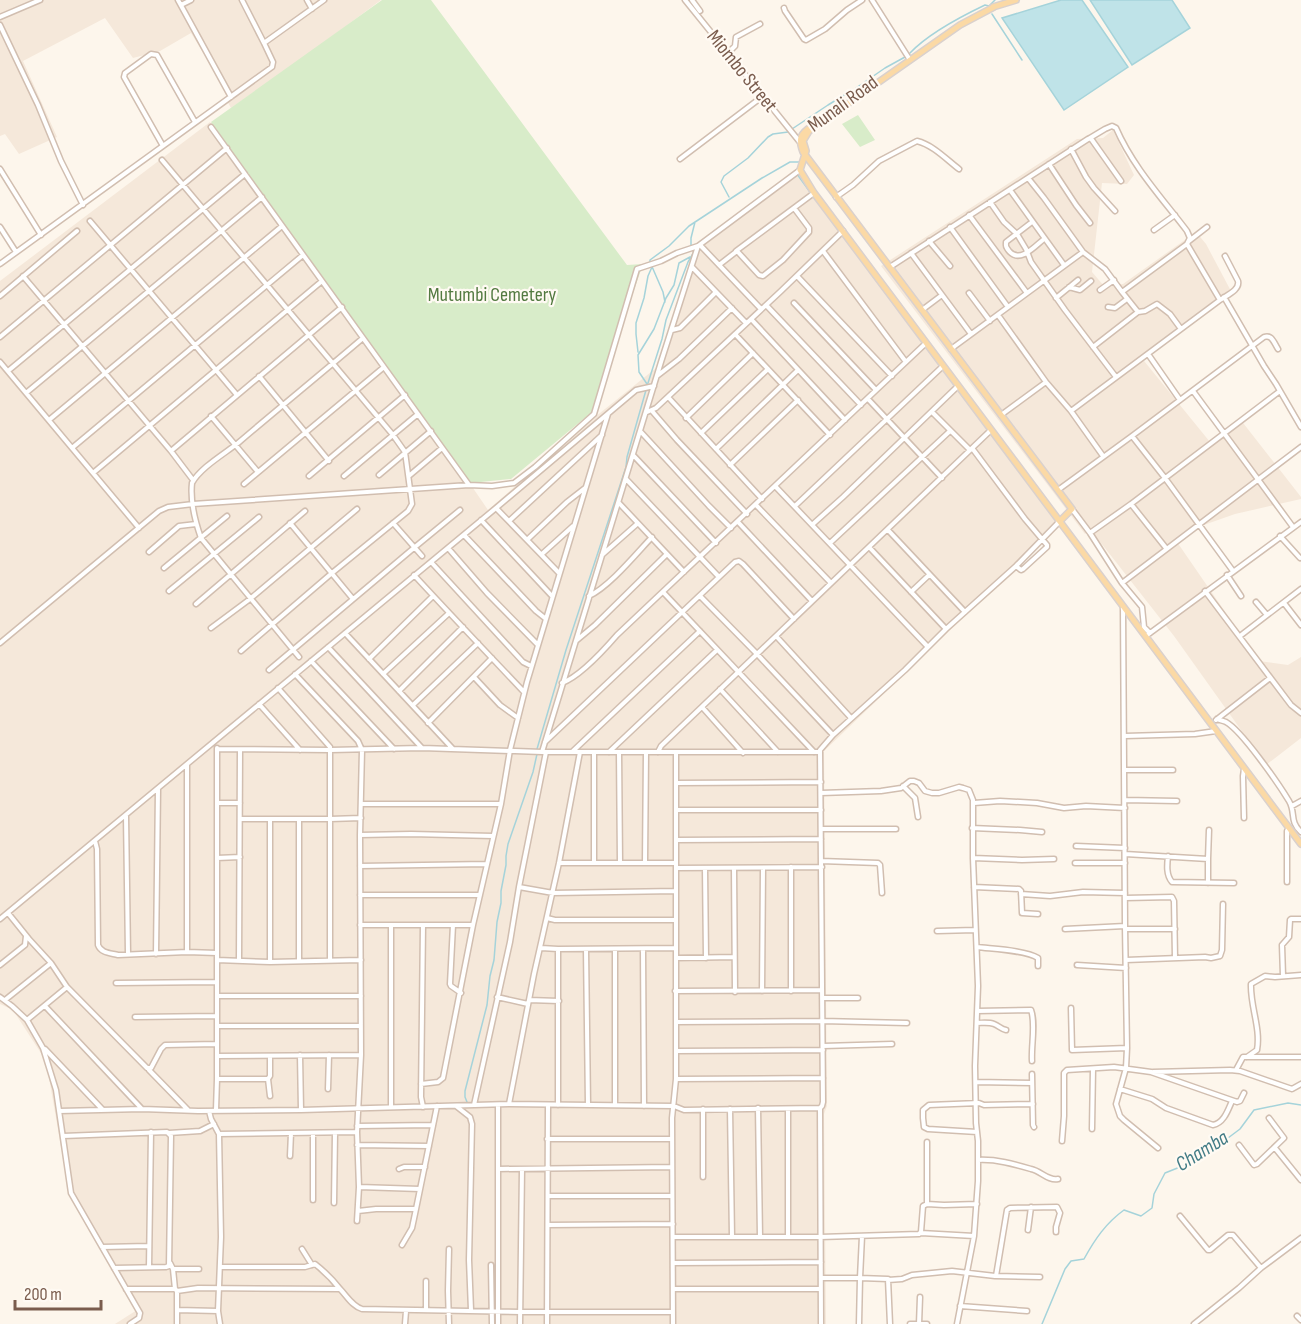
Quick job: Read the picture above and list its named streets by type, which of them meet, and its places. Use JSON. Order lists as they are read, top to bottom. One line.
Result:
{"streets":{"main road":["Munali Road"],"street":["Miombo Street"]},"crossings":[["Miombo Street","Munali Road"]],"water":["Chamba"],"parks":["Mutumbi Cemetery"],"scale_bar":"200 m"}
